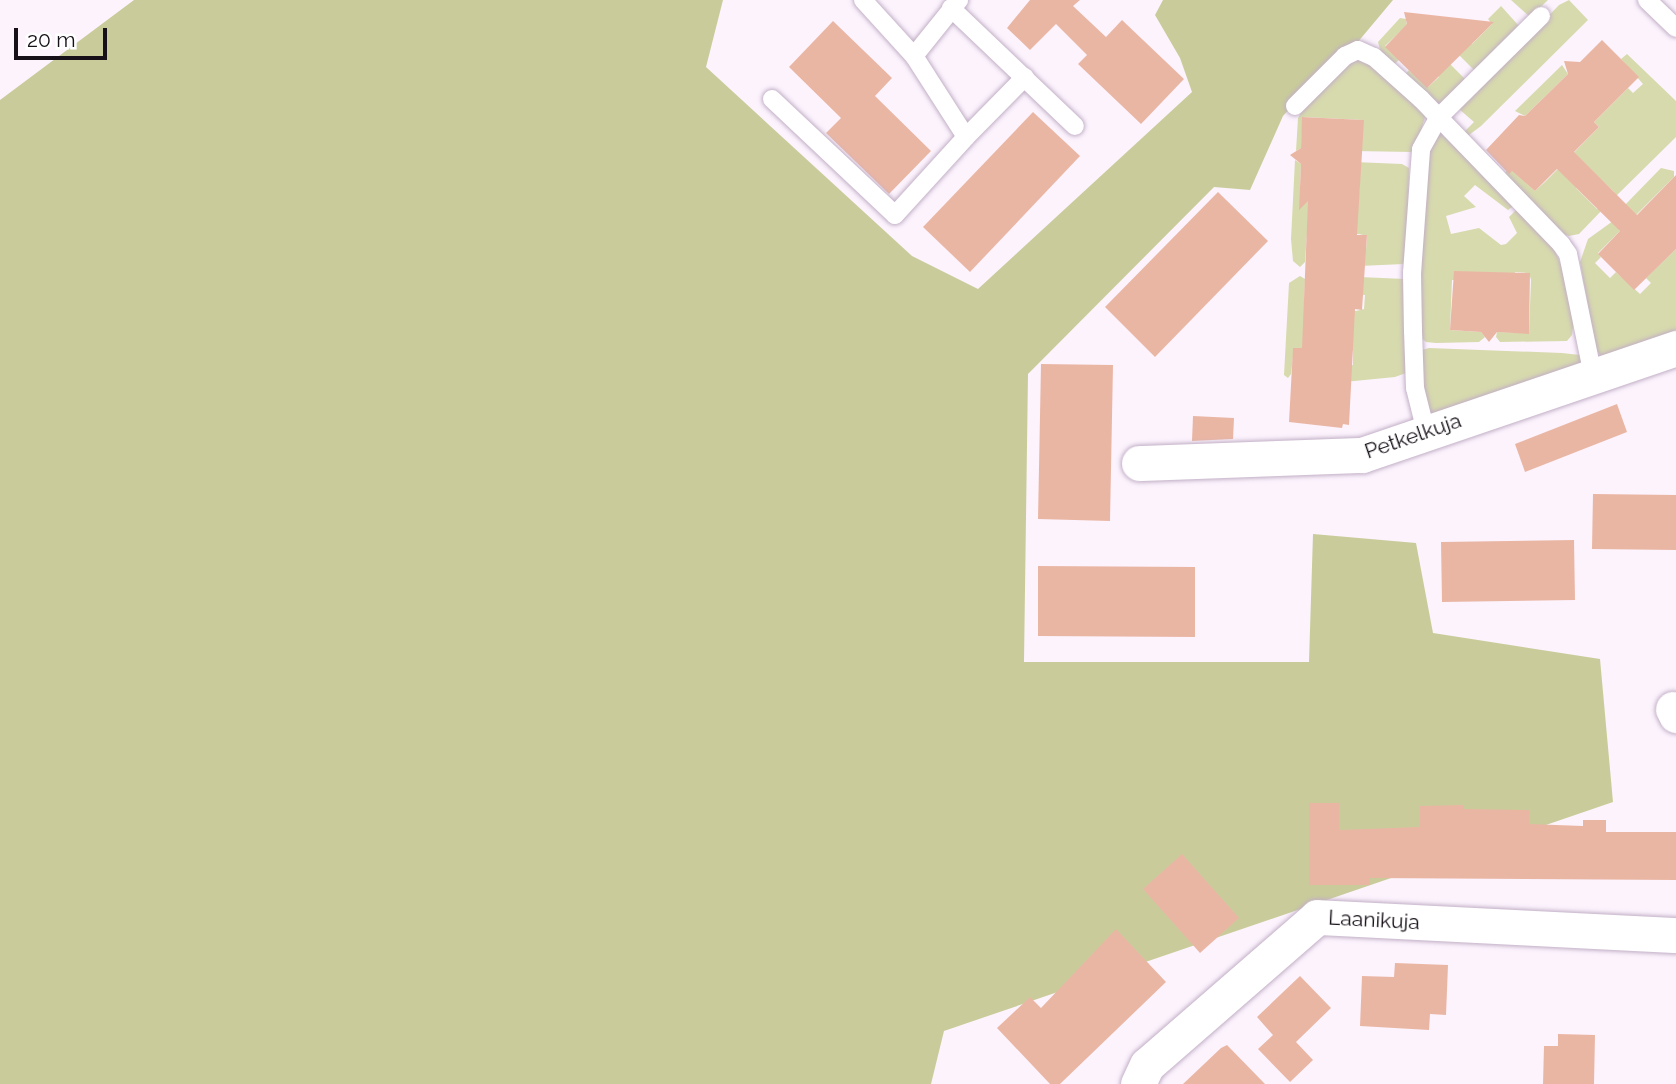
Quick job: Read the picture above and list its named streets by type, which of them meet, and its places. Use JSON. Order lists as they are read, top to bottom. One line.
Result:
{"streets":{"street":["Petkelkuja","Laanikuja"]},"scale_bar":"20 m"}
